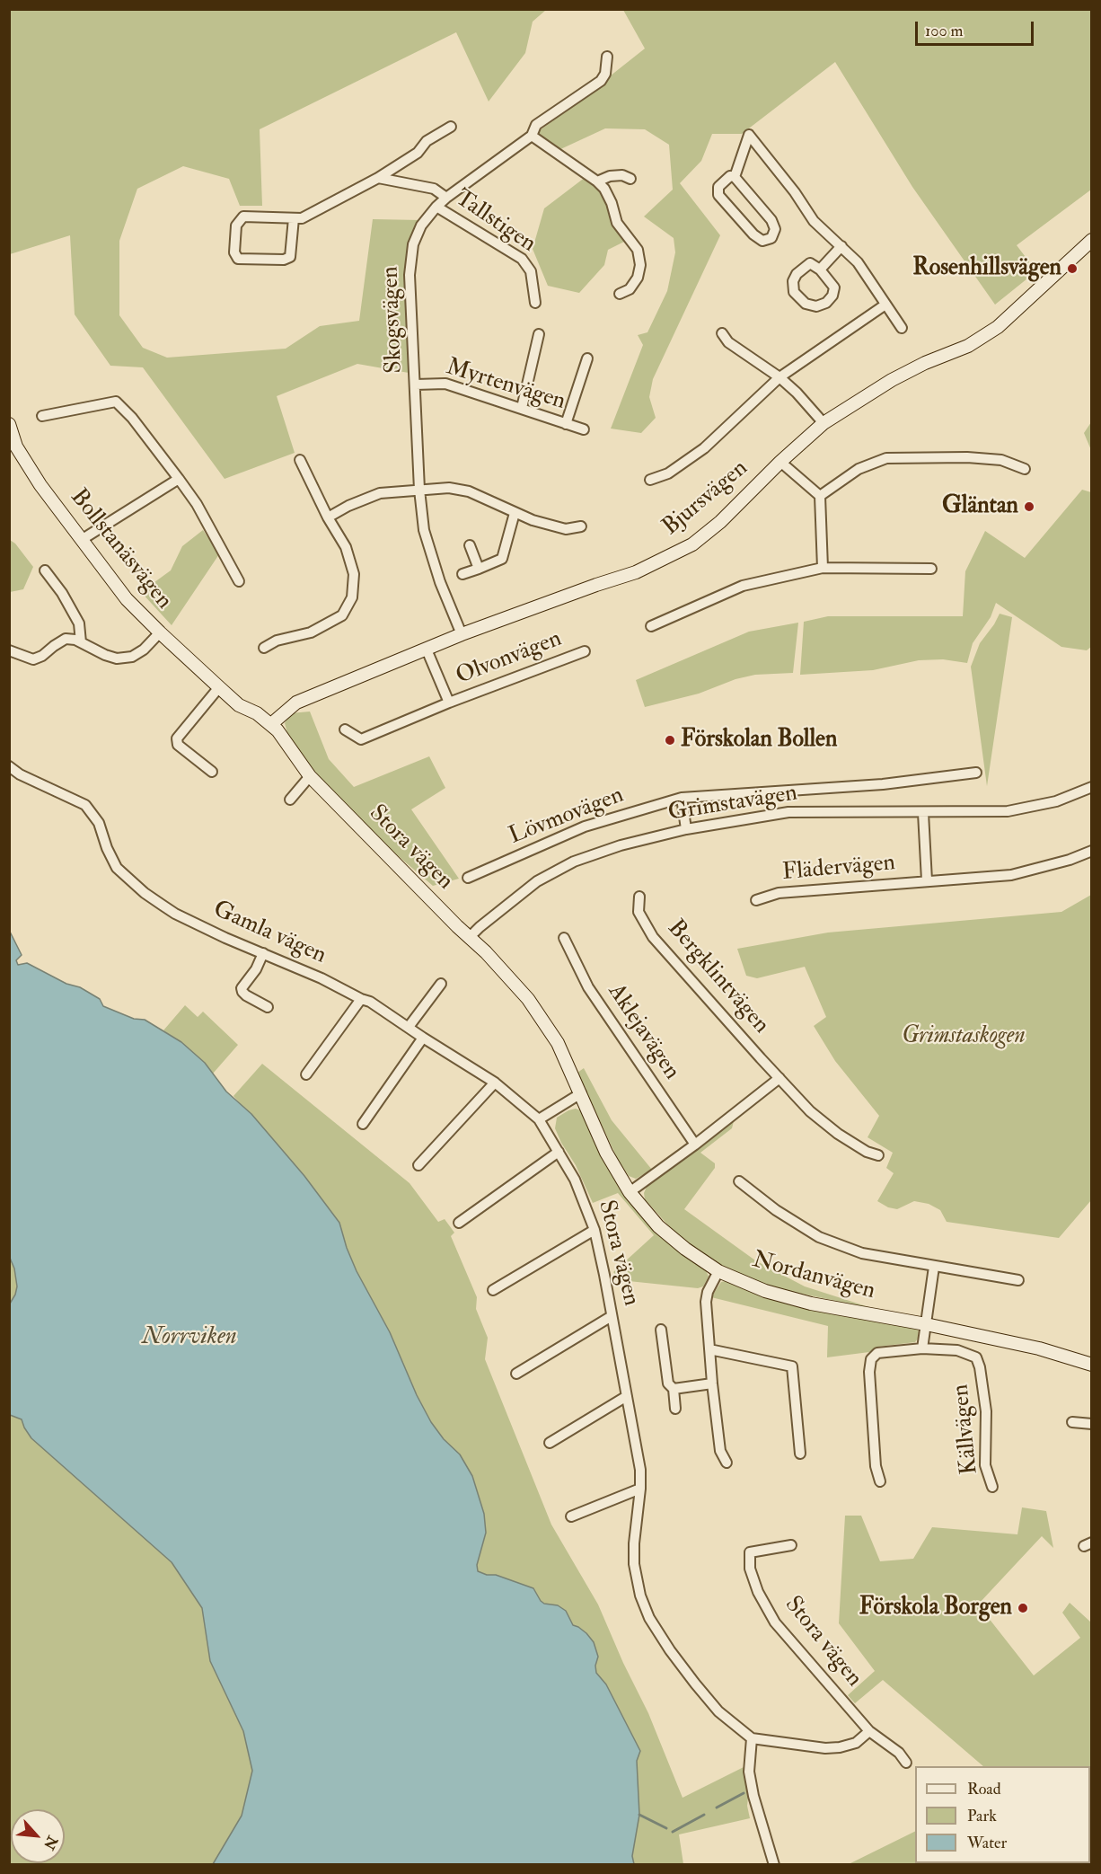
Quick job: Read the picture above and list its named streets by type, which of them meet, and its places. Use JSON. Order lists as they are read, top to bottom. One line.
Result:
{"streets":{"street":["Tallstigen","Skogsvägen","Myrtenvägen","Bjursvägen","Bollstanäsvägen","Olvonvägen","Grimstavägen","Lövmovägen","Stora vägen","Flädervägen","Gamla vägen","Bergklintvägen","Aklejavägen","Nordanvägen","Källvägen"]},"crossings":[["Tallstigen","Skogsvägen"],["Skogsvägen","Myrtenvägen"],["Skogsvägen","Bjursvägen"],["Bjursvägen","Bollstanäsvägen"],["Bjursvägen","Olvonvägen"],["Bjursvägen","Stora vägen"],["Bollstanäsvägen","Stora vägen"],["Grimstavägen","Stora vägen"],["Grimstavägen","Flädervägen"],["Stora vägen","Gamla vägen"],["Stora vägen","Nordanvägen"]],"water":["Norrviken"],"parks":["Grimstaskogen"],"places":["Rosenhillsvägen","Gläntan","Förskolan Bollen","Förskola Borgen"],"legend":["Road","Park","Water"],"scale_bar":"100 m","north":"bottom right"}
